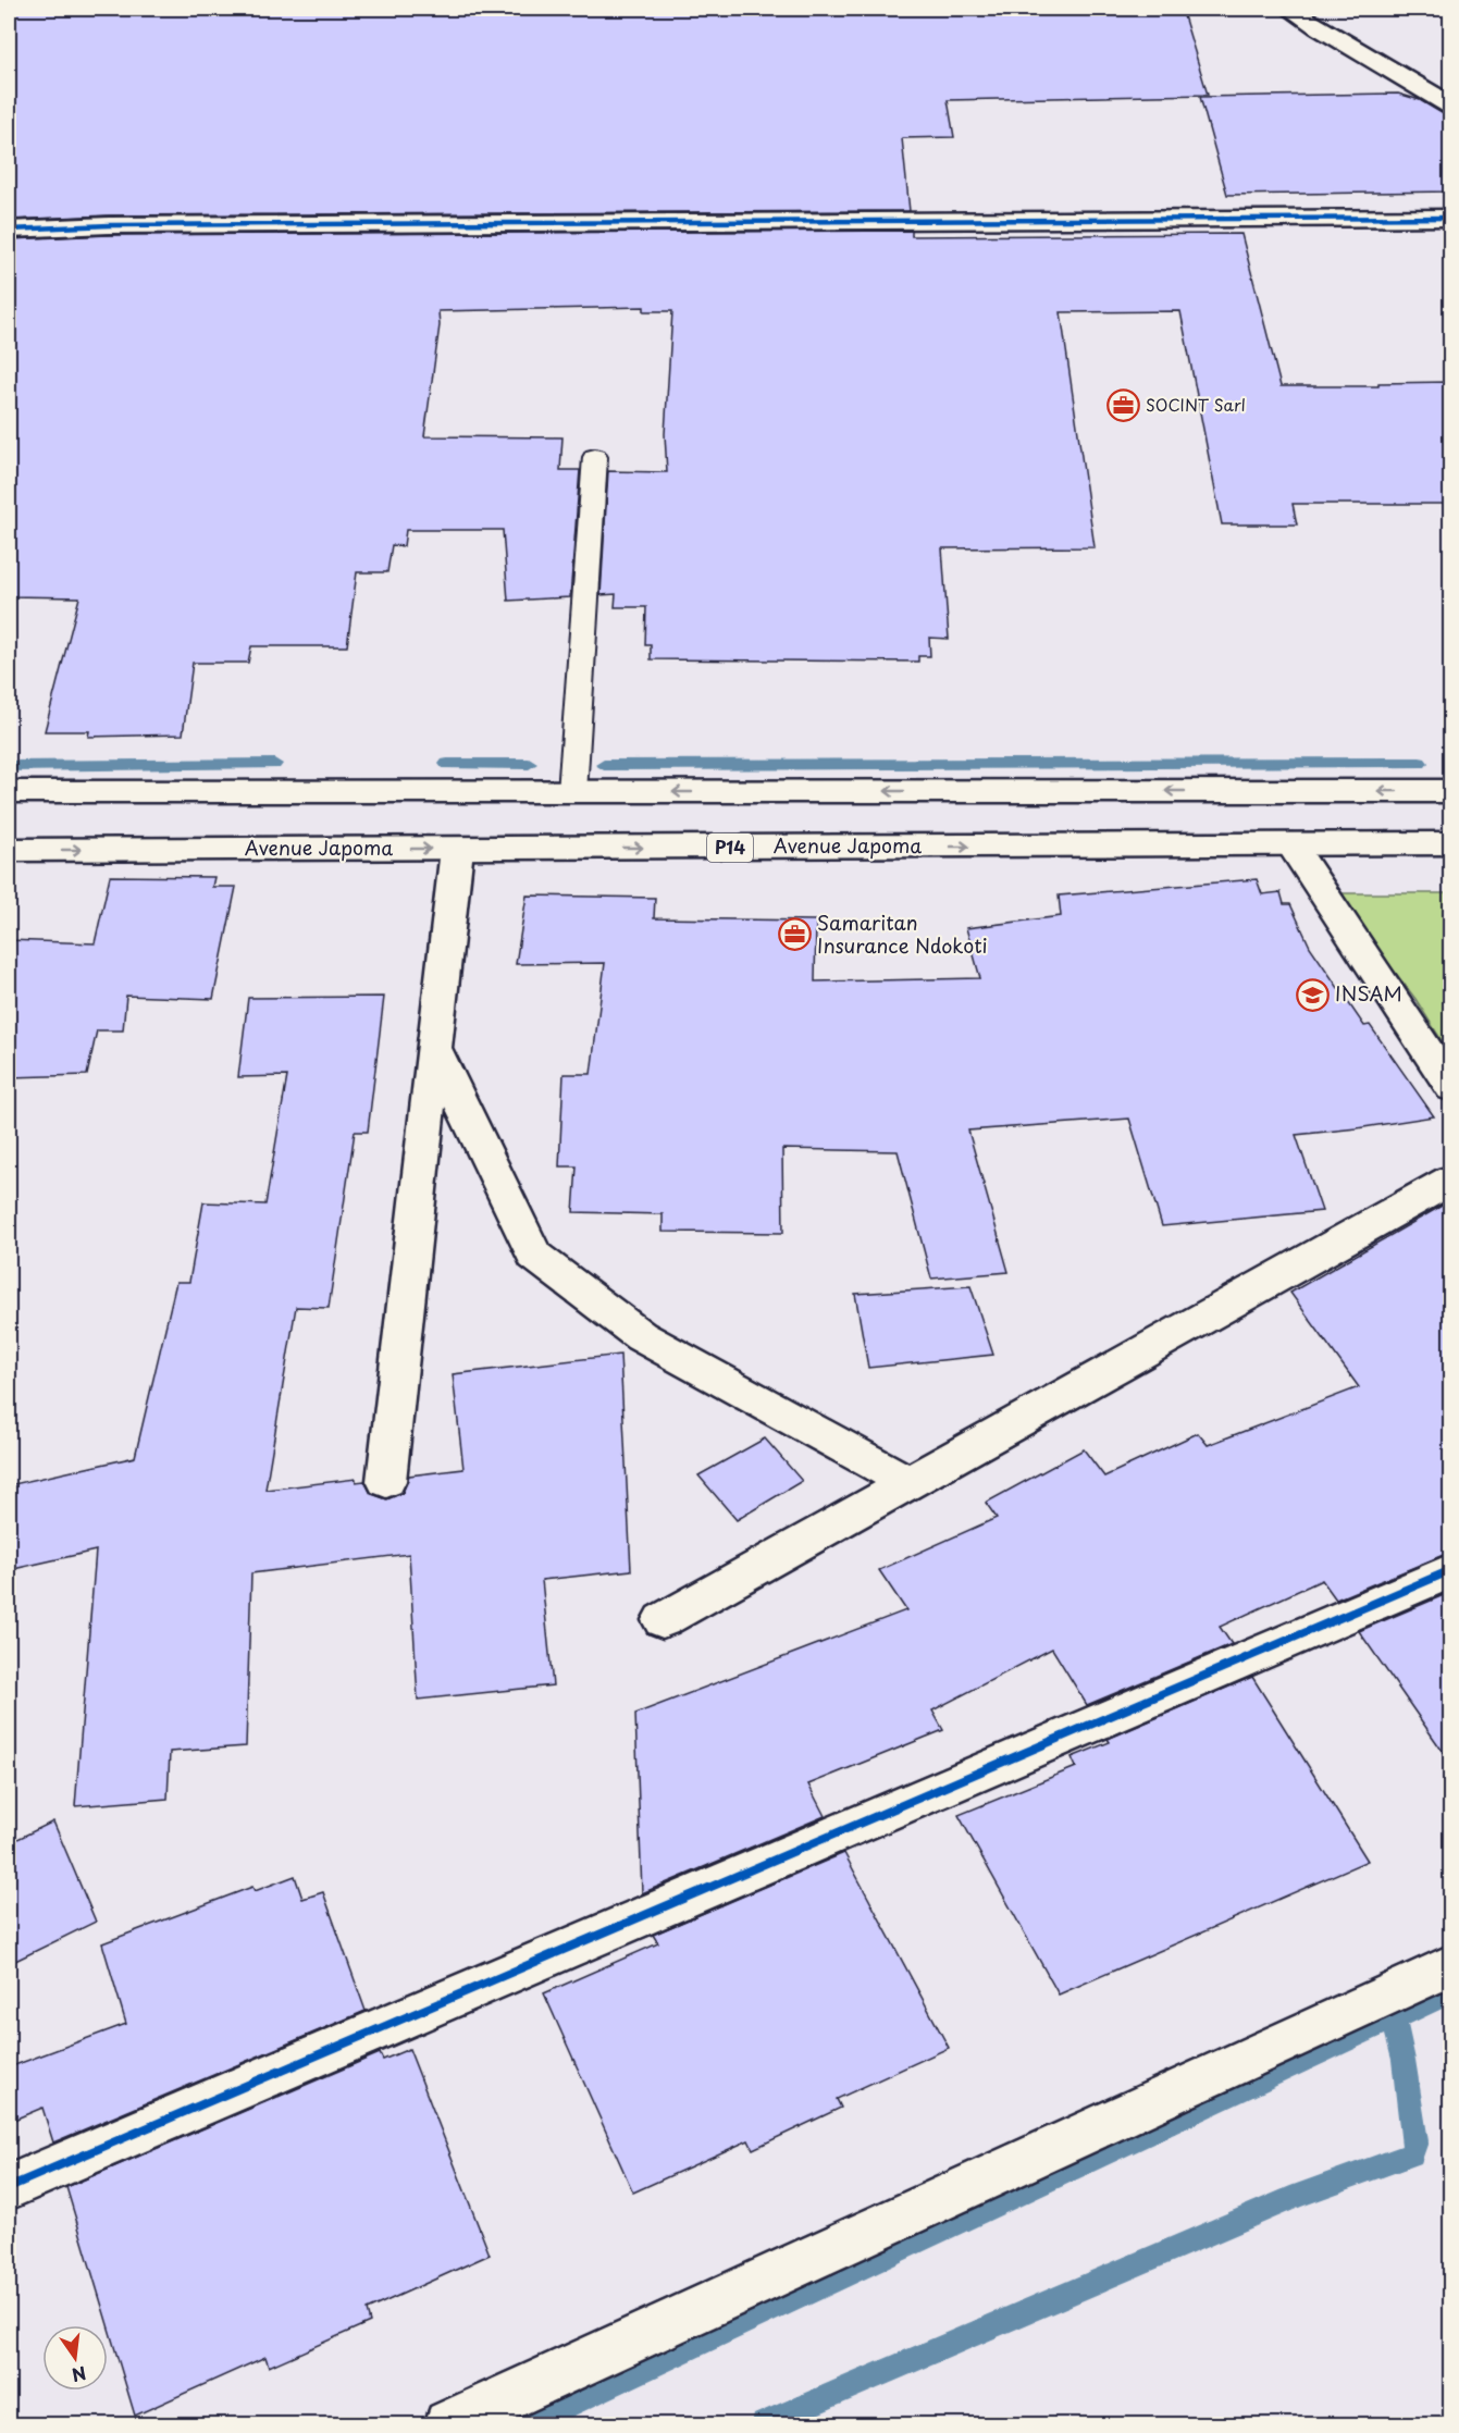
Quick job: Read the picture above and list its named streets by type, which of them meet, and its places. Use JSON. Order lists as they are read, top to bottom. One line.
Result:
{"streets":{"street":["Avenue Japoma","P14"]},"places":{"office":["SOCINT Sarl","Samaritan Insurance Ndokoti"],"school or university":["INSAM"]},"north":"bottom"}
